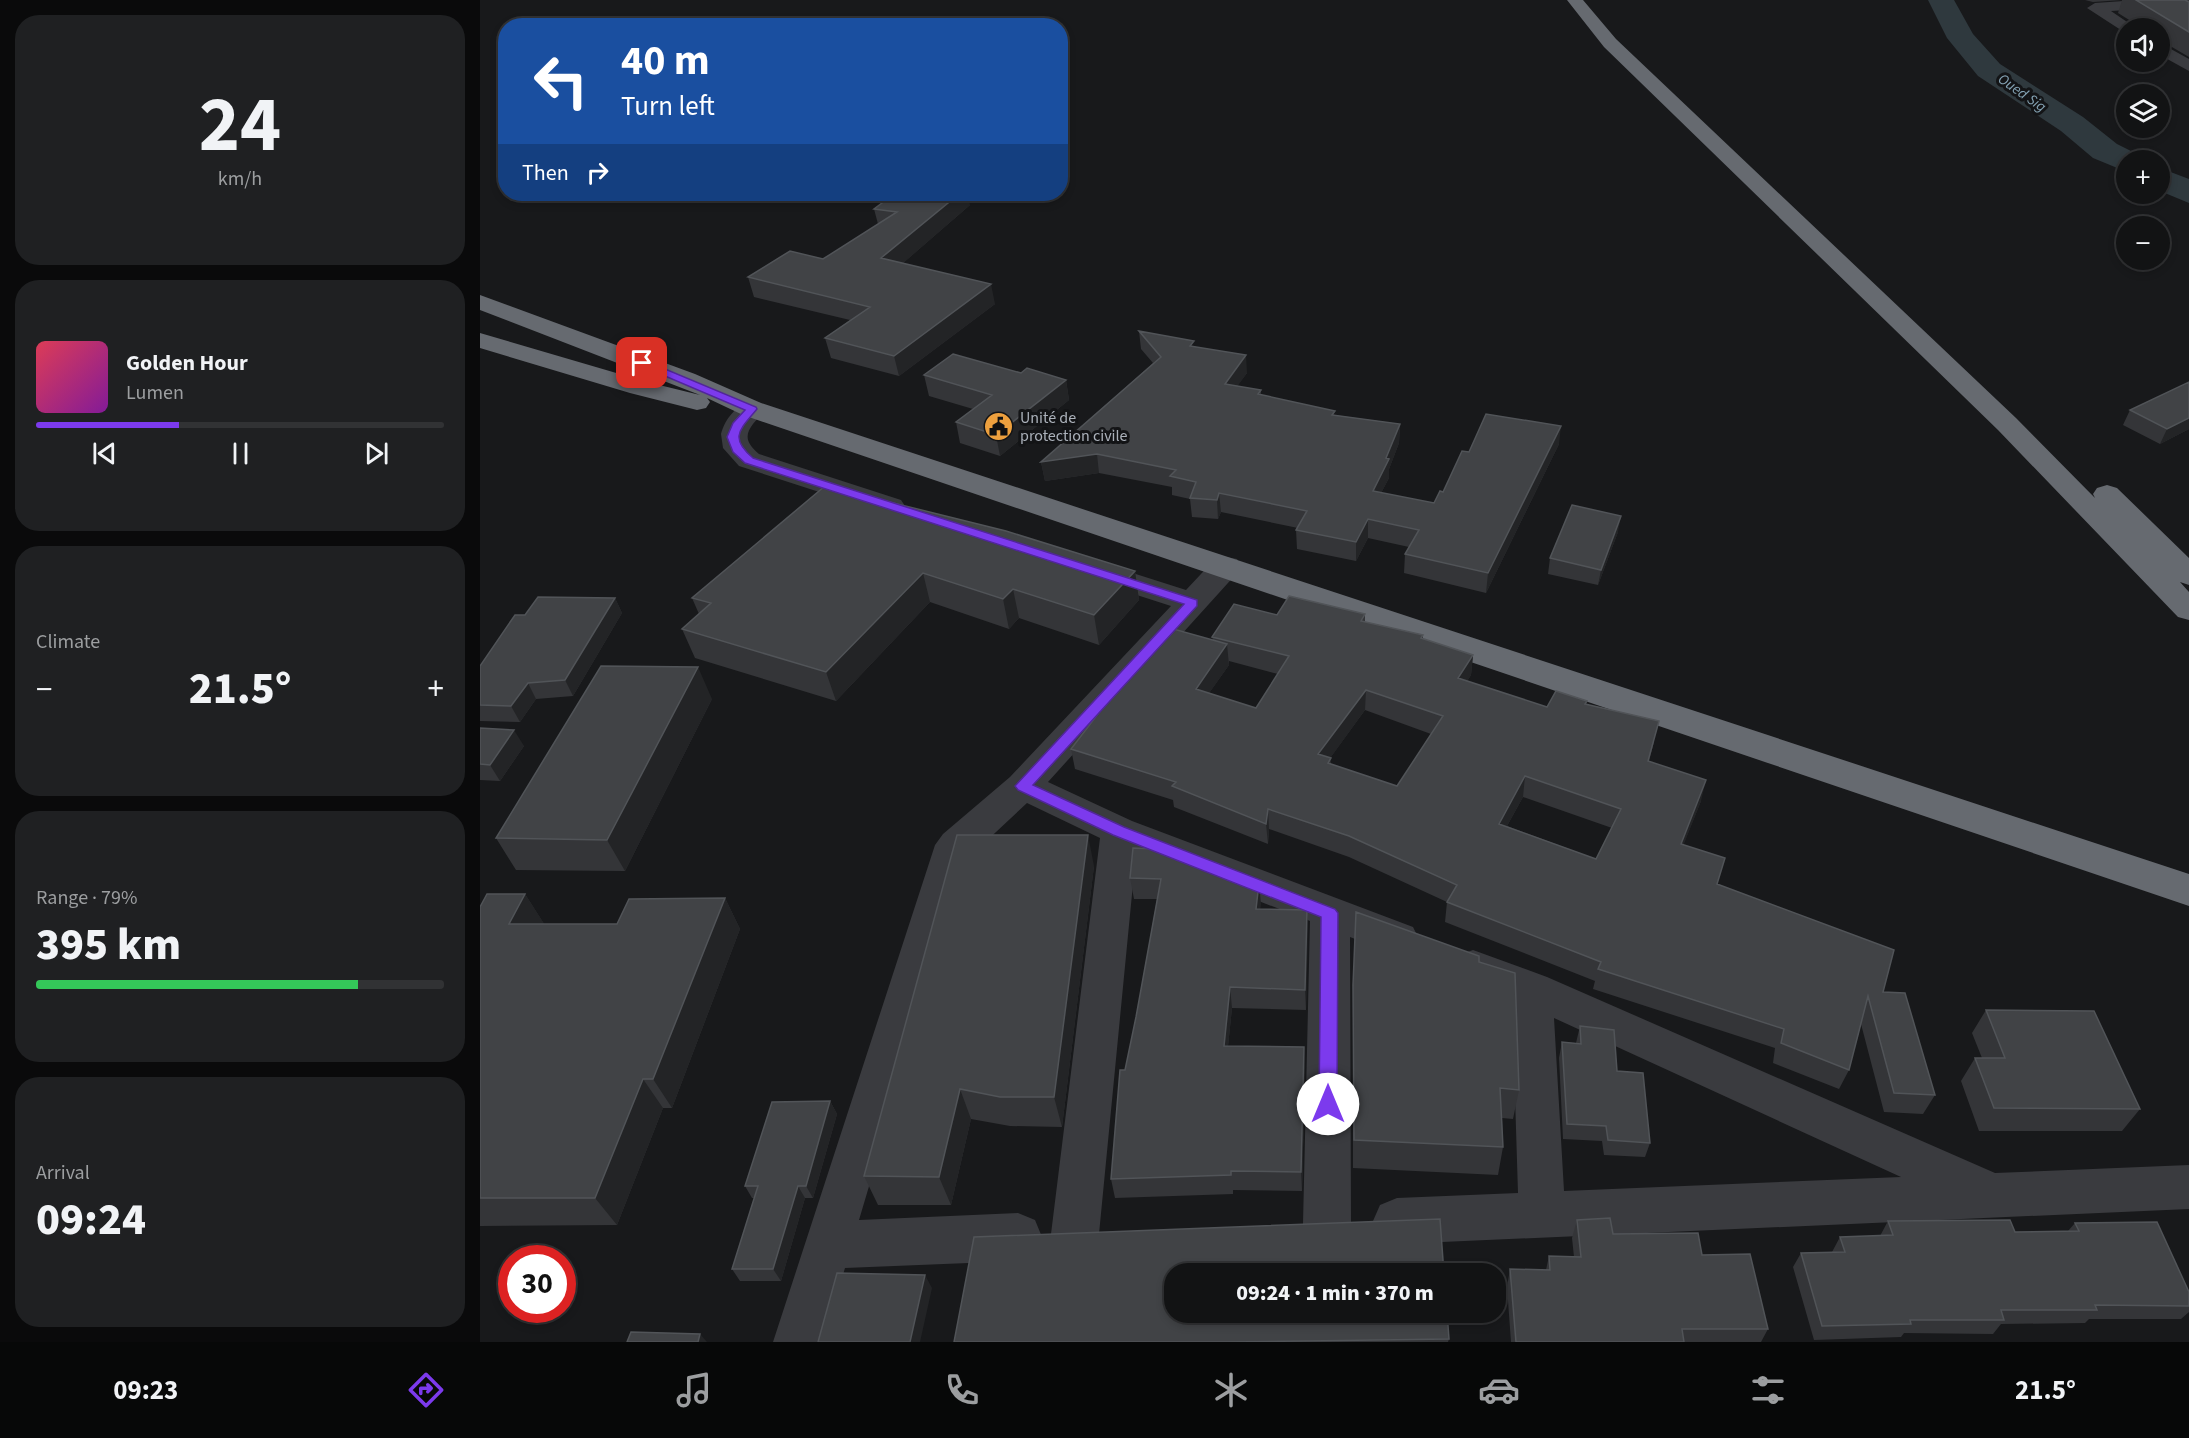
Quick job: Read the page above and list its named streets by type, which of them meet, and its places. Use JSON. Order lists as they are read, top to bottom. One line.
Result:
{"water":["Oued Sig"],"places":{"public building":["Unité de protection civile"]},"page":{"tile":[["24","km/h"],"Climate",["Range · 79%","395 km"],["Arrival","09:24"]],"map_buttons":["+","−"],"turn":["40 m","Turn left"],"then":"Then","song":["Golden Hour","Lumen"],"heat":["−","21.5°","+"],"limit":"30","trip":"09:24 · 1 min · 370 m","tabs":["09:23","21.5°"]}}
